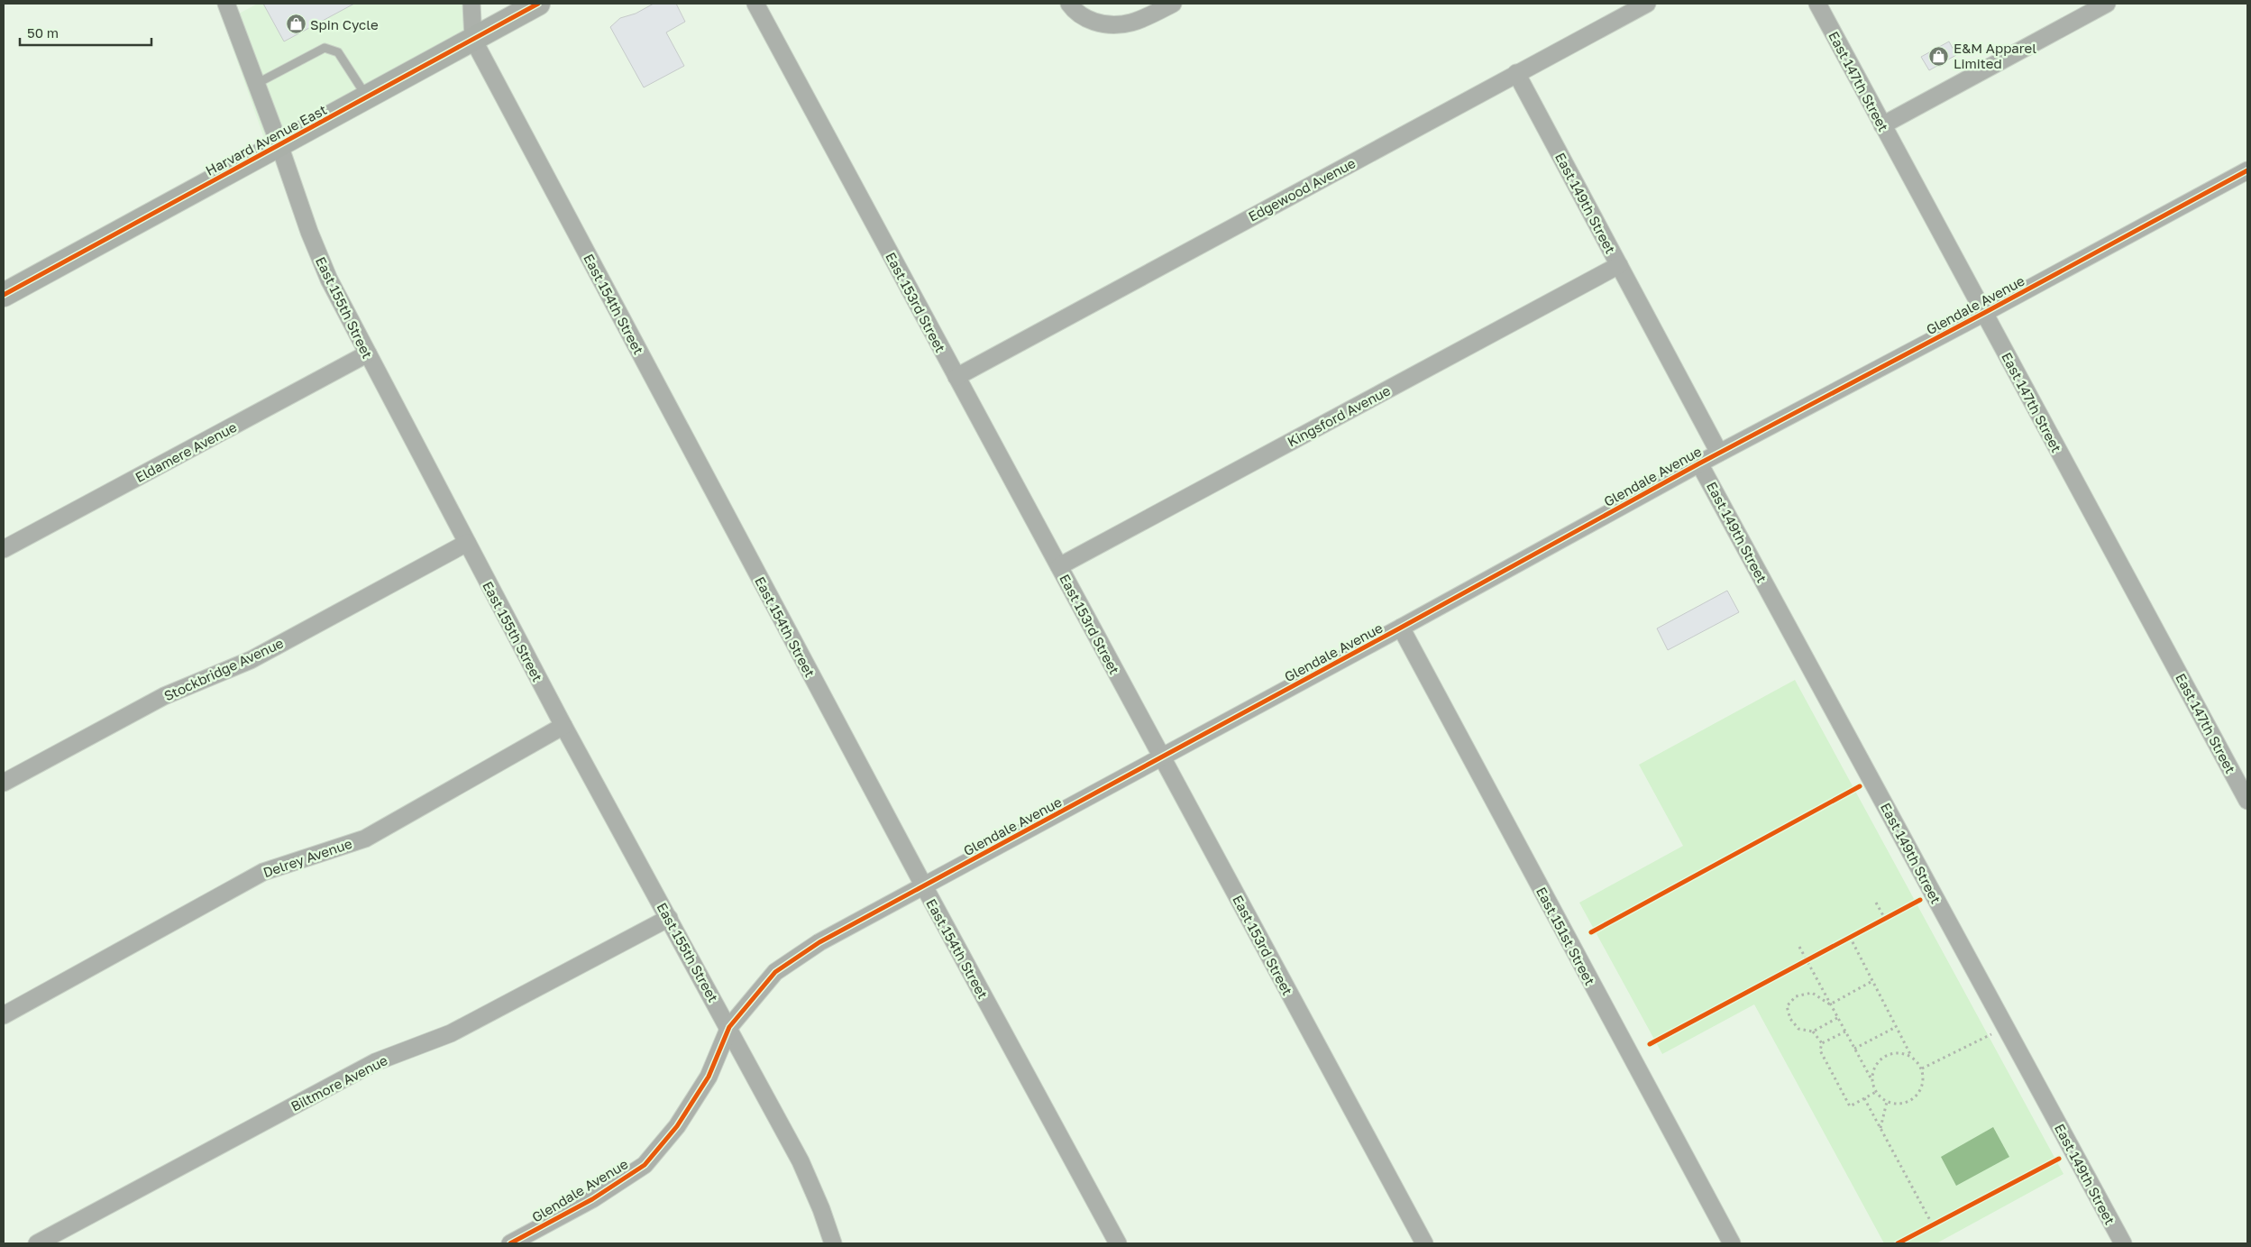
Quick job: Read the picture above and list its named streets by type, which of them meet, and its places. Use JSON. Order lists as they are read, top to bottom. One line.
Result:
{"streets":{"main road":["Harvard Avenue East"],"street":["East 147th Street","Edgewood Avenue","East 149th Street","East 153rd Street","East 154th Street","Glendale Avenue","East 155th Street","Kingsford Avenue","Eldamere Avenue","Stockbridge Avenue","Delrey Avenue","East 151st Street","Biltmore Avenue"]},"crossings":[["East 147th Street","Glendale Avenue"],["Harvard Avenue East","East 154th Street"],["Harvard Avenue East","East 155th Street"],["Edgewood Avenue","East 149th Street"],["Edgewood Avenue","East 153rd Street"],["East 149th Street","Glendale Avenue"],["East 149th Street","Kingsford Avenue"],["East 153rd Street","Glendale Avenue"],["East 153rd Street","Kingsford Avenue"],["East 154th Street","Glendale Avenue"],["Glendale Avenue","East 155th Street"],["Glendale Avenue","East 151st Street"],["East 155th Street","Eldamere Avenue"],["East 155th Street","Stockbridge Avenue"],["East 155th Street","Delrey Avenue"],["East 155th Street","Biltmore Avenue"]],"places":{"shop":["Spin Cycle","E&M Apparel Limited"]},"scale_bar":"50 m"}
